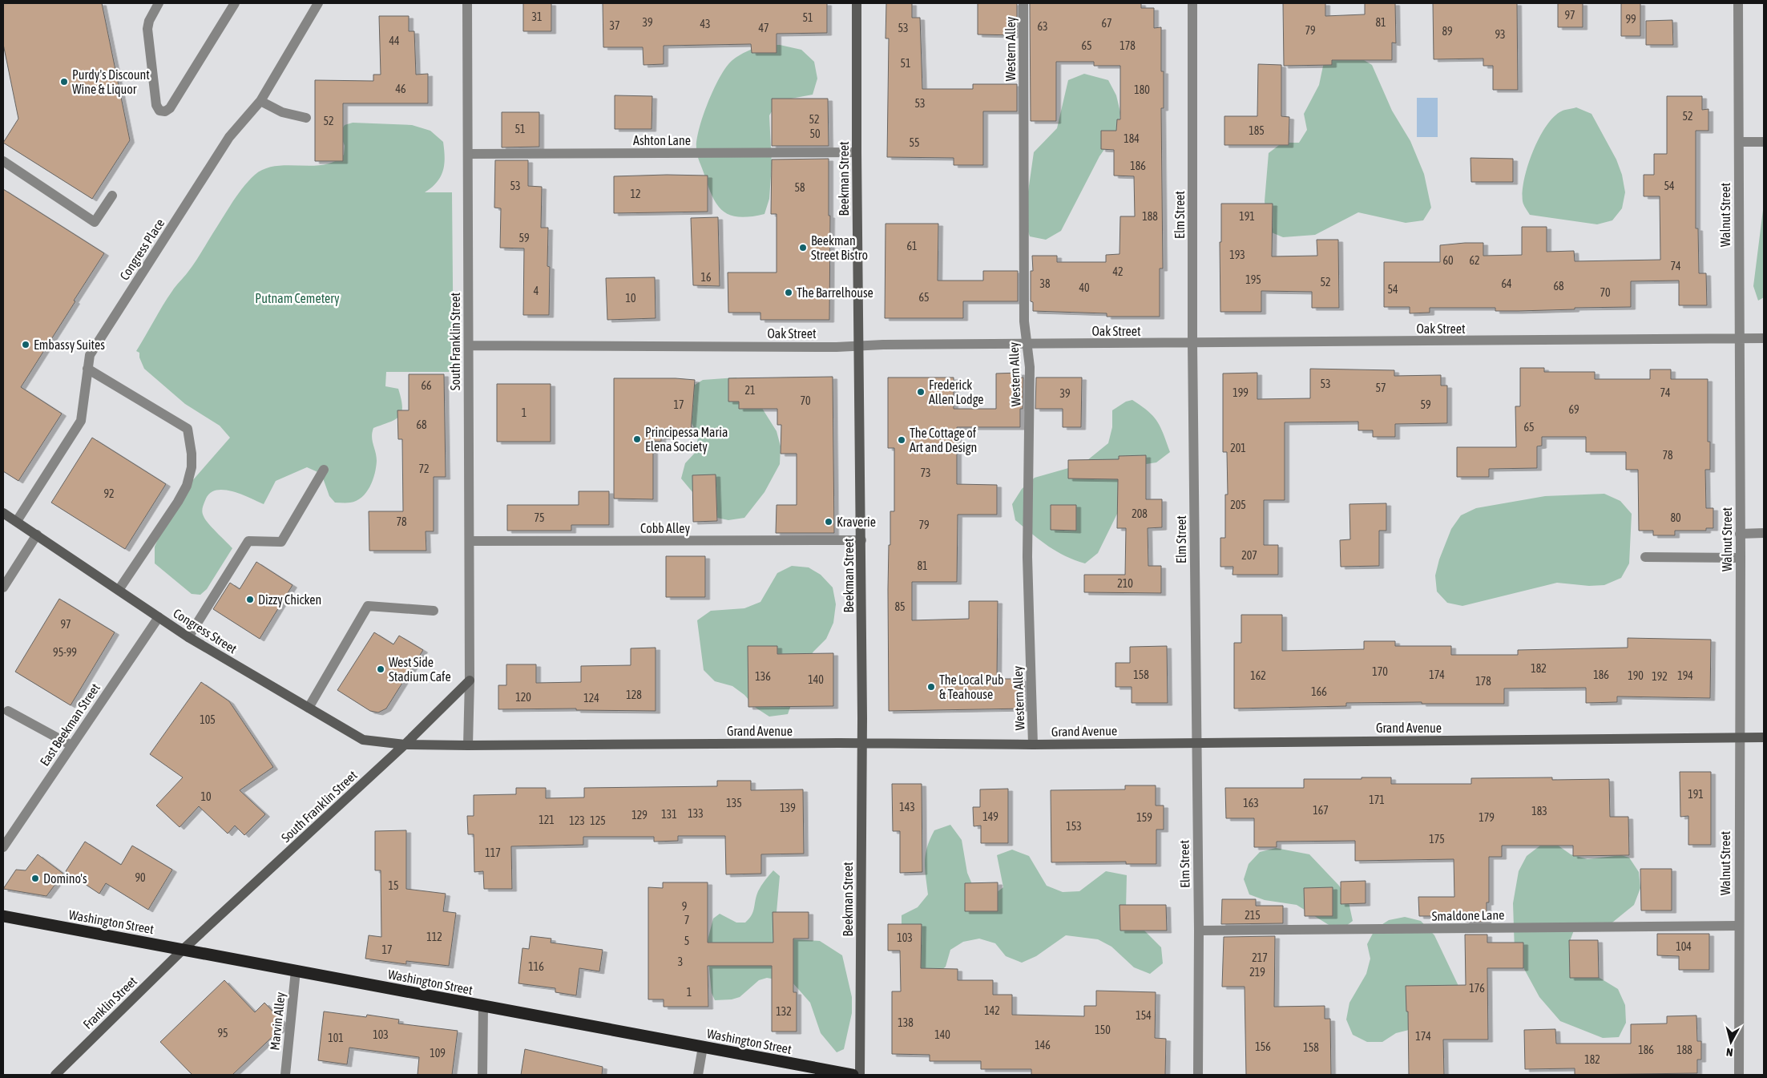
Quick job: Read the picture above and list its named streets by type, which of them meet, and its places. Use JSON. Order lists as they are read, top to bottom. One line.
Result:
{"streets":{"highway":["Washington Street"],"street":["Western Alley","Ashton Lane","Beekman Street","Elm Street","Walnut Street","Congress Place","Oak Street","South Franklin Street","Cobb Alley","Congress Street","East Beekman Street","Grand Avenue","Smaldone Lane","Franklin Street","Marvin Alley"]},"crossings":[["Western Alley","Oak Street"],["Western Alley","Grand Avenue"],["Ashton Lane","Beekman Street"],["Ashton Lane","South Franklin Street"],["Beekman Street","Oak Street"],["Beekman Street","Cobb Alley"],["Beekman Street","Grand Avenue"],["Elm Street","Oak Street"],["Elm Street","Grand Avenue"],["Elm Street","Smaldone Lane"],["Walnut Street","Oak Street"],["Walnut Street","Grand Avenue"],["Walnut Street","Smaldone Lane"],["Congress Place","Congress Street"],["Oak Street","South Franklin Street"],["South Franklin Street","Cobb Alley"],["South Franklin Street","Congress Street"],["South Franklin Street","Grand Avenue"],["South Franklin Street","Washington Street"],["South Franklin Street","Franklin Street"],["Congress Street","East Beekman Street"],["Congress Street","Grand Avenue"],["Washington Street","Franklin Street"],["Washington Street","Marvin Alley"]],"parks":["Putnam Cemetery"],"places":["Purdy's Discount Wine & Liquor","Beekman Street Bistro","The Barrelhouse","Embassy Suites","Frederick Allen Lodge","Principessa Maria Elena Society","The Cottage of Art and Design","Kraverie","Dizzy Chicken","West Side Stadium Cafe","The Local Pub & Teahouse","Domino's"],"house_numbers":["97","31","51","99","39","81","67","43","37","63","47","53","79","89","93","44","65","178","51","46","180","53","52","52","52","51","185","50","184","55","186","53","54","58","12","188","191","59","61","193","60","62","74","42","16","195","52","38","64","68","40","54","4","70","65","10","53","66","57","21","199","74","39","70","17","59","69","1","68","65","201","78","72","73","92","205","208","75","80","78","79","207","81","210","85","97","95-99","182","170","158","174","186","162","190","194","136","192","140","178","166","128","120","124","105","191","10","171","135","163","143","139","167","183","133","131","129","149","159","179","121","123","125","153","175","117","90","15","9","215","7","112","103","5","104","17","217","3","116","219","176","1","142","132","154","138","150","95","103","140","174","101","146","156","158","186","188","109","182"],"north":"bottom"}
